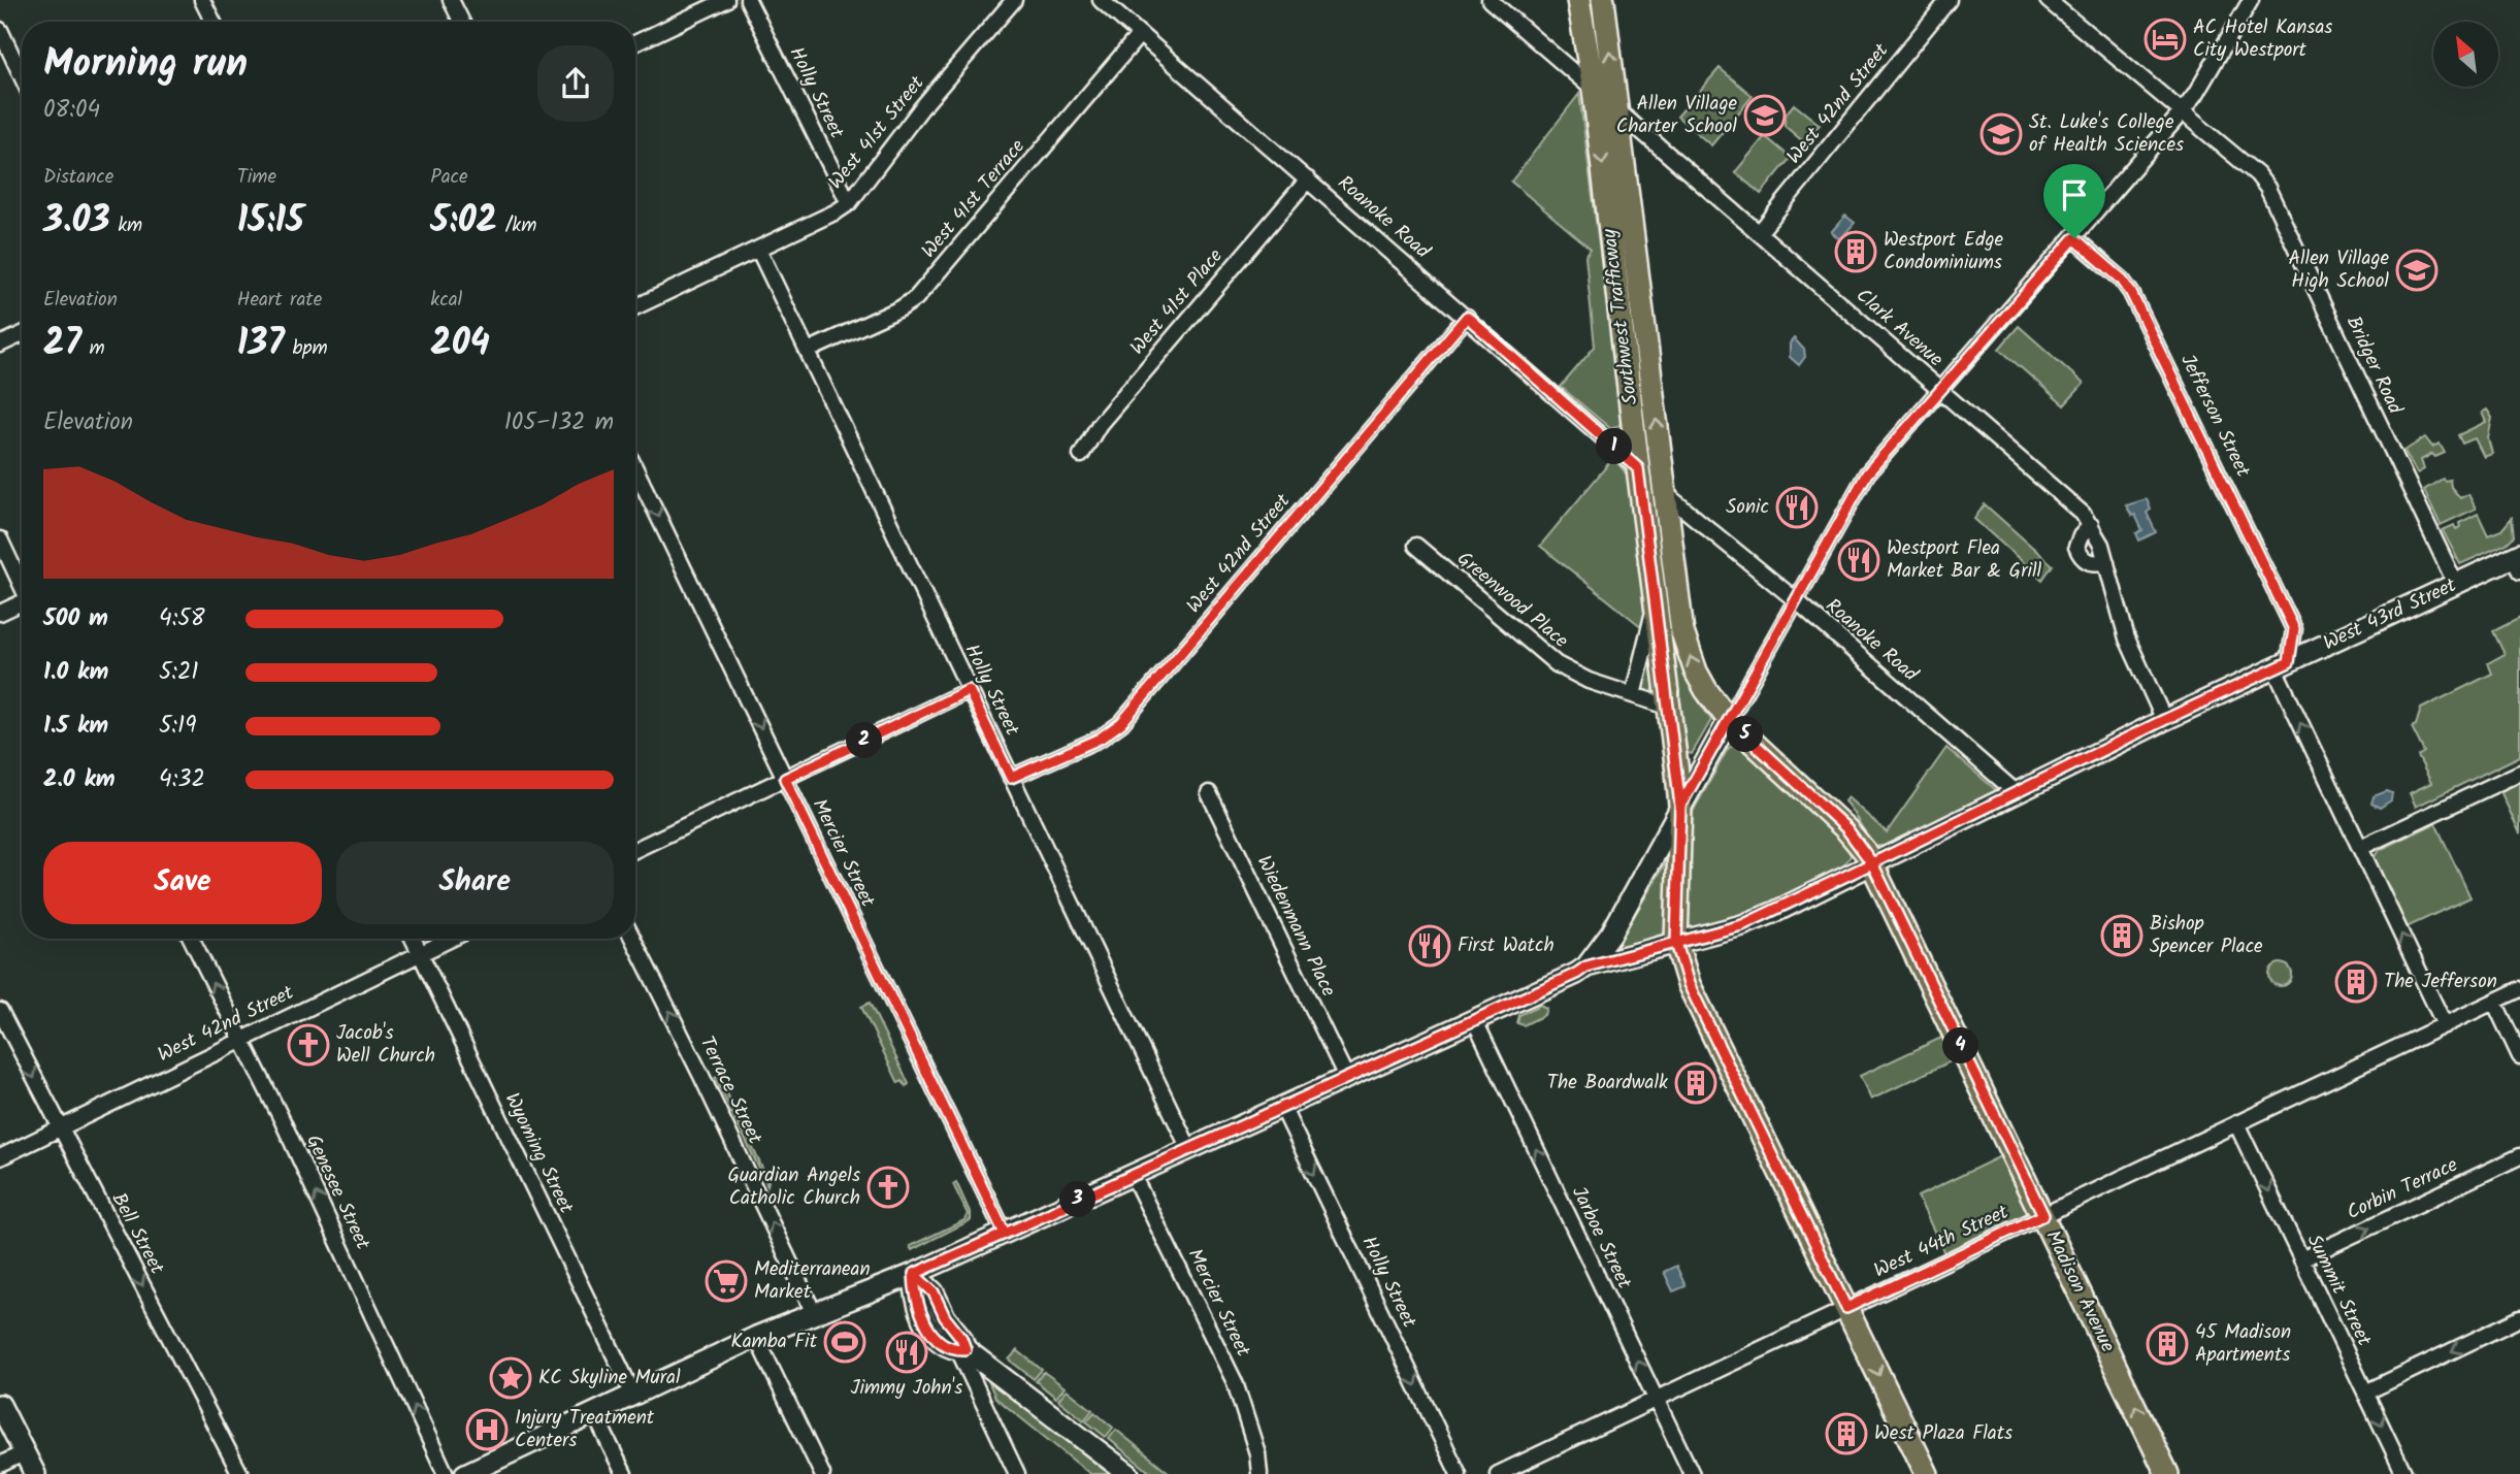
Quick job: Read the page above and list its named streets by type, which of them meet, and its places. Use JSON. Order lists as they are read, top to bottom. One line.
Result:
{"streets":{"main road":["Southwest Trafficway","Madison Avenue"],"street":["Holly Street","West 42nd Street","West 41st Street","West 41st Terrace","Roanoke Road","West 41st Place","Clark Avenue","Bridger Road","Jefferson Street","Greenwood Place","West 43rd Street","Mercier Street","Wiedenmann Place","Terrace Street","Wyoming Street","Corbin Terrace","Genesee Street","Bell Street","Jarboe Street","West 44th Street","Summit Street"]},"crossings":[["Holly Street","West 42nd Street"],["Holly Street","West 41st Street"],["Holly Street","West 41st Terrace"],["Holly Street","West 43rd Street"],["West 42nd Street","Roanoke Road"],["West 42nd Street","Clark Avenue"],["West 42nd Street","Wyoming Street"],["West 42nd Street","Genesee Street"],["West 42nd Street","Bell Street"],["West 41st Terrace","Roanoke Road"],["Roanoke Road","West 41st Place"],["Roanoke Road","Southwest Trafficway"],["Roanoke Road","West 43rd Street"],["Southwest Trafficway","Clark Avenue"],["Southwest Trafficway","Greenwood Place"],["Southwest Trafficway","West 43rd Street"],["Southwest Trafficway","West 44th Street"],["Southwest Trafficway","Madison Avenue"],["Clark Avenue","West 43rd Street"],["Bridger Road","West 43rd Street"],["West 43rd Street","Mercier Street"],["West 43rd Street","Wiedenmann Place"],["West 43rd Street","Terrace Street"],["West 43rd Street","Wyoming Street"],["West 43rd Street","Jarboe Street"],["West 43rd Street","Madison Avenue"],["Corbin Terrace","Summit Street"],["Jarboe Street","West 44th Street"],["West 44th Street","Summit Street"],["West 44th Street","Madison Avenue"]],"one_way":["Terrace Street","Corbin Terrace","Genesee Street","Bell Street","Jarboe Street","Summit Street"],"places":{"hotel":["AC Hotel Kansas City Westport"],"school or university":["Allen Village Charter School","St. Luke's College of Health Sciences","Allen Village High School"],"building":["Westport Edge Condominiums","Bishop Spencer Place","The Jefferson","The Boardwalk","45 Madison Apartments","West Plaza Flats"],"restaurant":["Sonic","Westport Flea Market Bar & Grill","First Watch","Jimmy John's"],"church":["Jacob's Well Church","Guardian Angels Catholic Church"],"supermarket":["Mediterranean Market"],"sports":["Kamba Fit"],"place":["KC Skyline Mural"],"hospital":["Injury Treatment Centers"]},"north":"top left","page":{"heading":["Morning run","08:04"],"stats":[["Distance","3.03 km"],["Time","15:15"],["Pace","5:02 /km"],["Elevation","27 m"],["Heart rate","137 bpm"],["kcal","204"]],"chart":["Elevation","105–132 m"],"pins":["1","5","2","4","3"],"list":[{"name":"500 m","note":"4:58"},{"name":"1.0 km","note":"5:21"},{"name":"1.5 km","note":"5:19"},{"name":"2.0 km","note":"4:32"}],"buttons":["Save","Share"]}}
